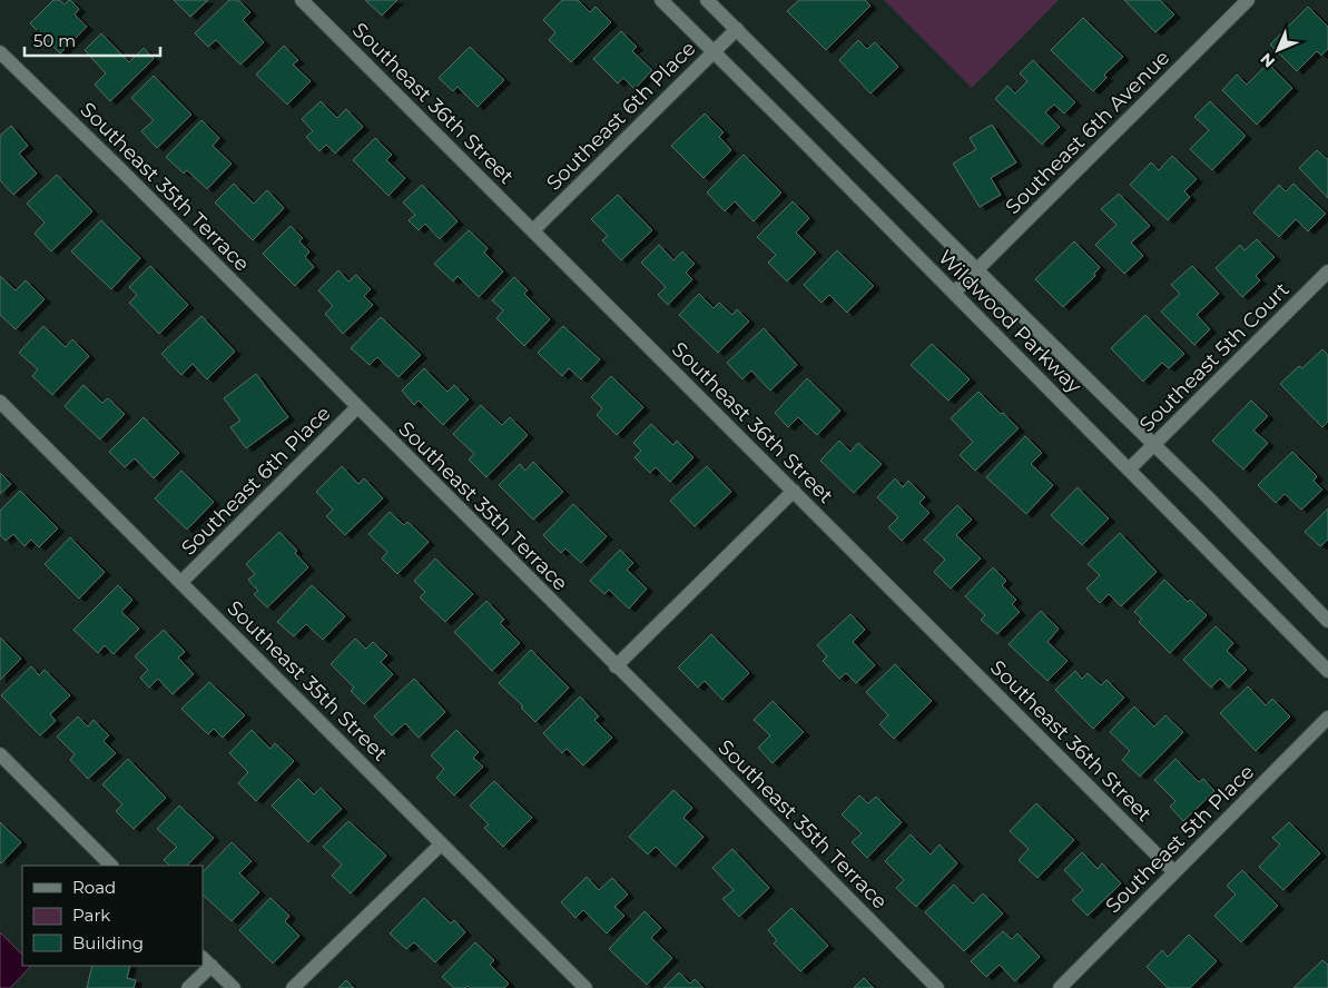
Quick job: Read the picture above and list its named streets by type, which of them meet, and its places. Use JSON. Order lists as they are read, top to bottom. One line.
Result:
{"streets":{"street":["Southeast 36th Street","Southeast 6th Place","Southeast 6th Avenue","Southeast 35th Terrace","Wildwood Parkway","Southeast 5th Court","Southeast 35th Street","Southeast 5th Place"]},"crossings":[["Southeast 36th Street","Southeast 6th Place"],["Southeast 36th Street","Southeast 5th Place"],["Southeast 6th Place","Southeast 35th Terrace"],["Southeast 6th Place","Wildwood Parkway"],["Southeast 6th Place","Southeast 35th Street"],["Southeast 6th Avenue","Wildwood Parkway"],["Wildwood Parkway","Southeast 5th Court"]],"legend":["Road","Park","Building"],"scale_bar":"50 m","north":"bottom left"}
